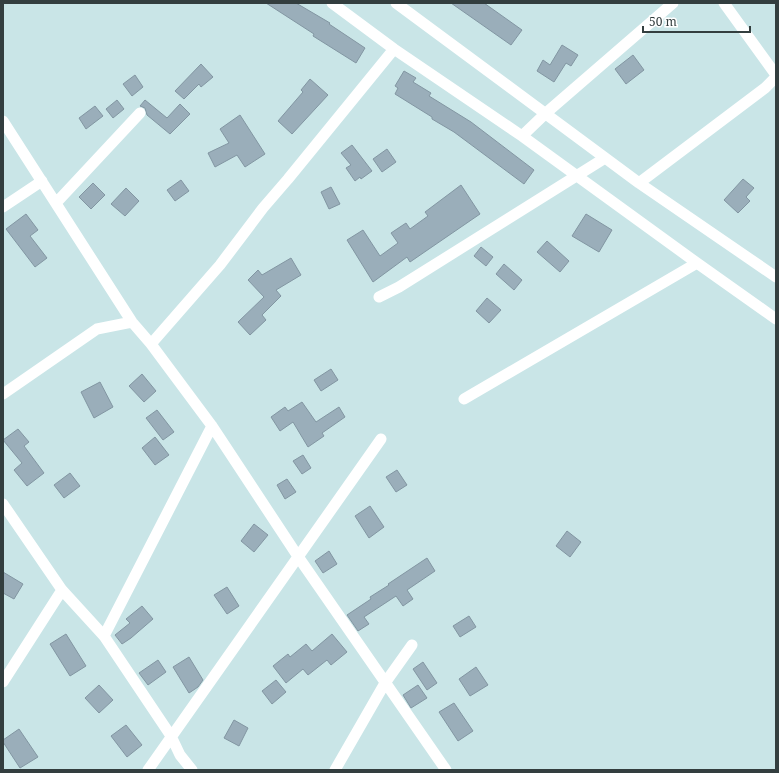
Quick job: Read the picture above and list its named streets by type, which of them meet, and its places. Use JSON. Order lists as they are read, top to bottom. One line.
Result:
{"scale_bar":"50 m"}
